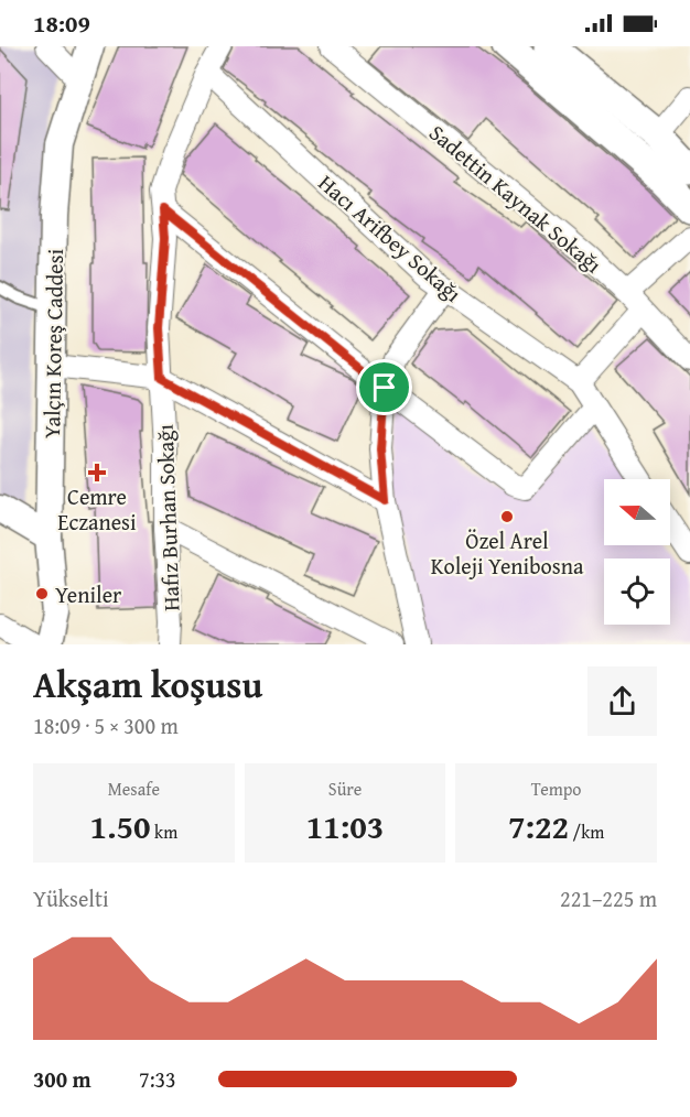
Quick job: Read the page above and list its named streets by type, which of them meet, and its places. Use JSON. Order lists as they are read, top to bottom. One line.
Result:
{"streets":{"street":["Sadettin Kaynak Sokağı","Hacı Arifbey Sokağı","Yalçın Koreş Caddesi","Hafız Burhan Sokağı"]},"crossings":[["Hacı Arifbey Sokağı","Hafız Burhan Sokağı"]],"places":{"health":["Cemre Eczanesi"],"other":["Özel Arel Koleji Yenibosna","Yeniler"]},"north":"left","page":{"status":"18:09","heading":["Akşam koşusu","18:09 · 5 × 300 m"],"stats":[["Mesafe","1.50 km"],["Süre","11:03"],["Tempo","7:22 /km"]],"chart":["Yükselti","221–225 m"],"list":[{"name":"300 m","note":"7:33"}]}}
